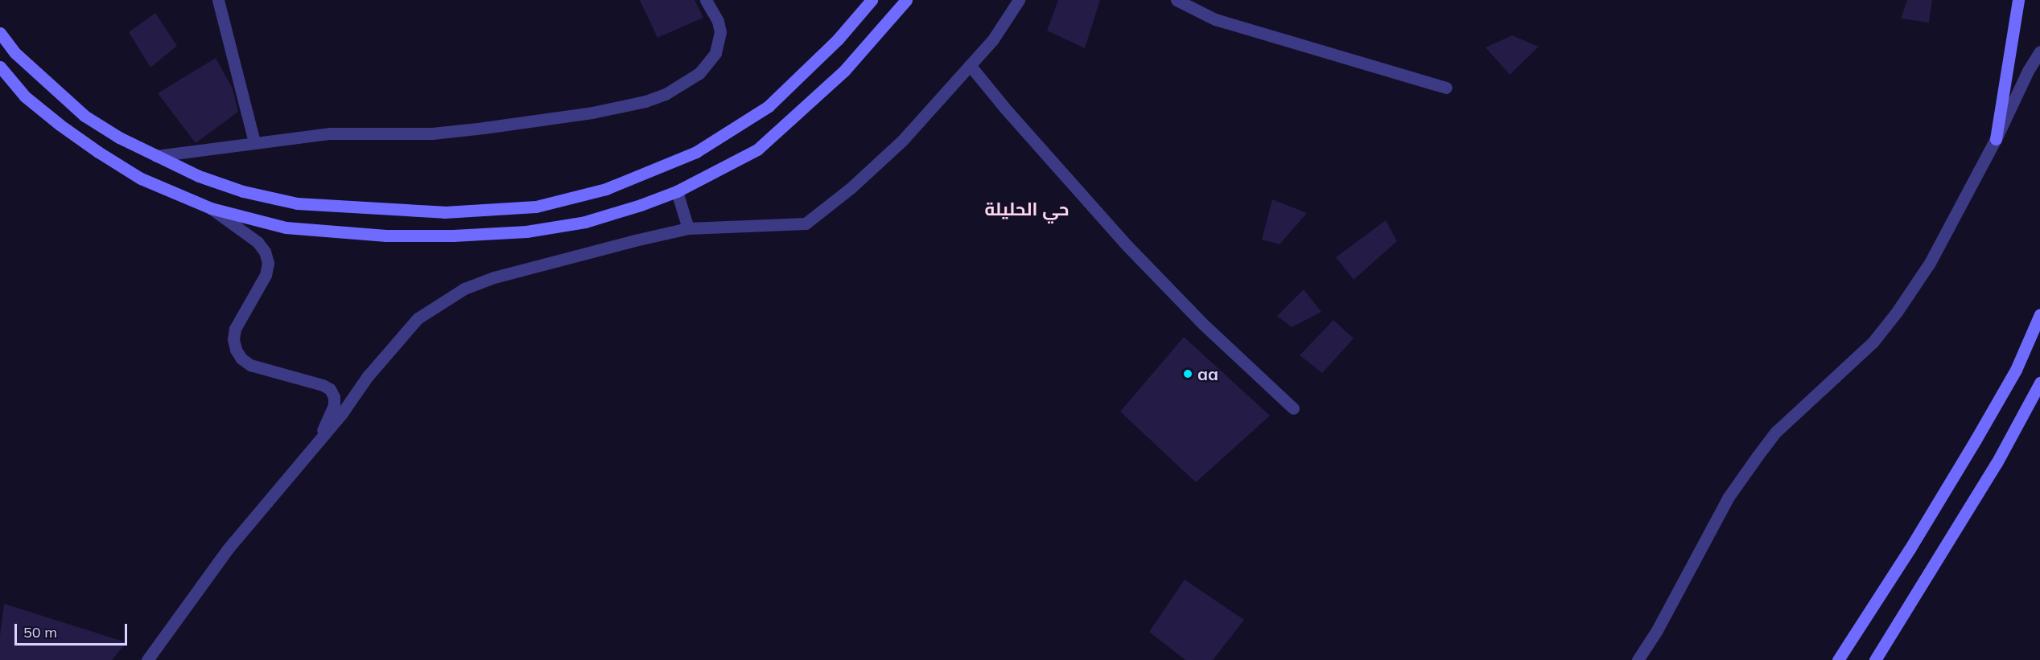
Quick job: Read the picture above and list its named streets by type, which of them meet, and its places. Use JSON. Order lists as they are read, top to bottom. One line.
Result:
{"districts":["حي الحليلة"],"places":["aa"],"scale_bar":"50 m"}
